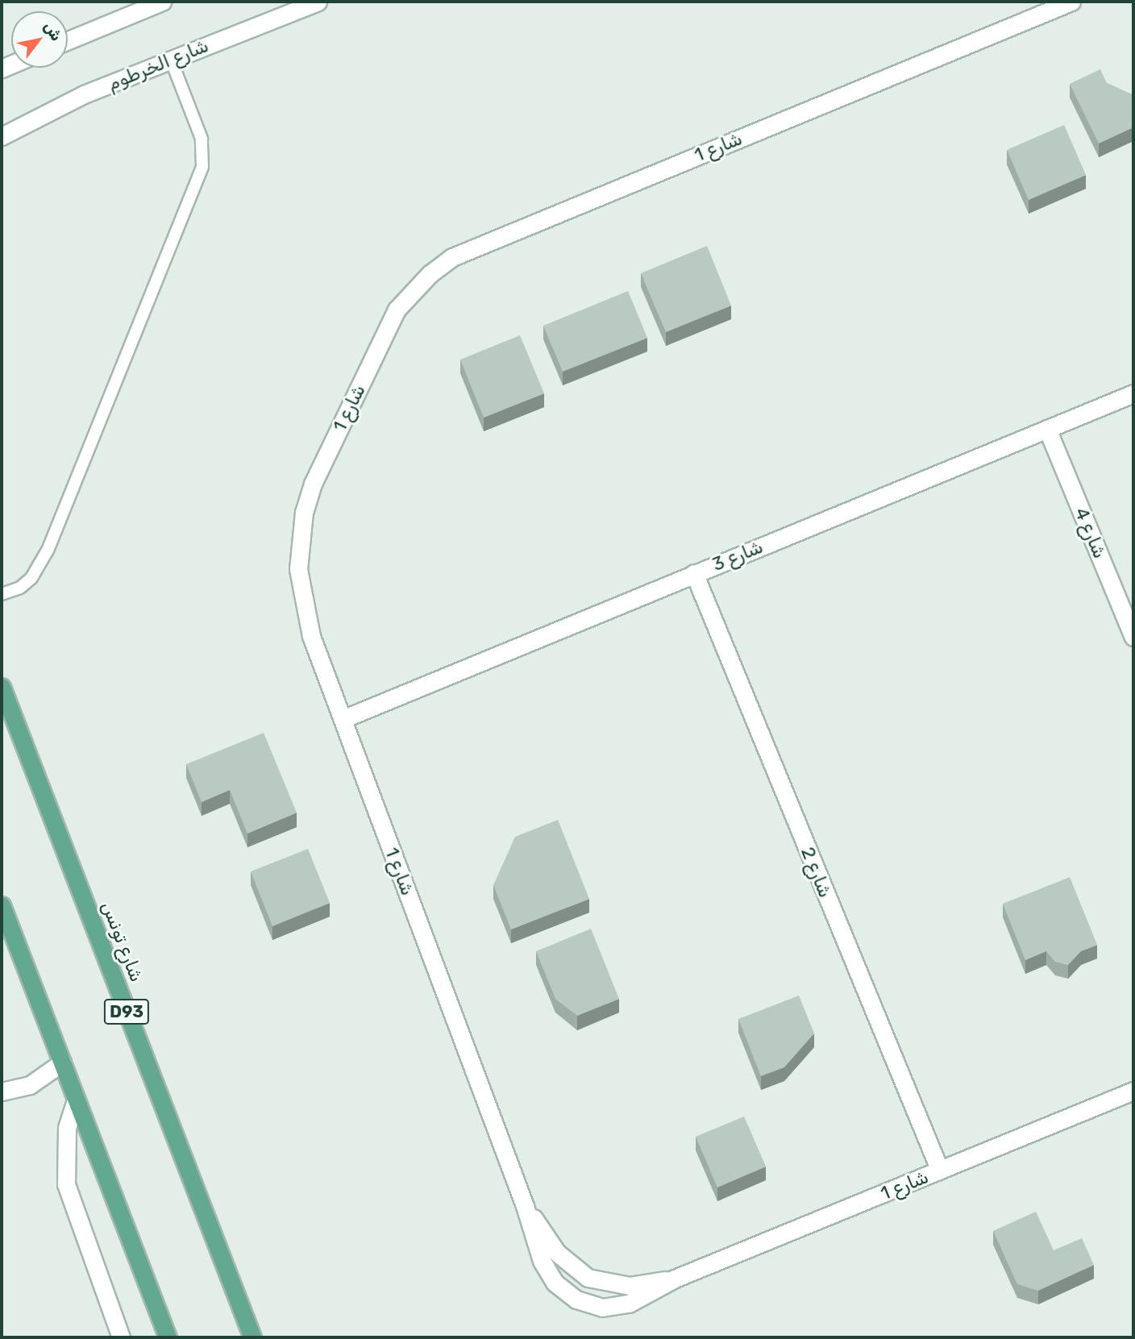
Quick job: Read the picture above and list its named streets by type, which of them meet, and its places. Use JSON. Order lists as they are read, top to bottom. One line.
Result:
{"streets":{"main road":["شارع تونس","D93"],"street":["شارع الخرطوم","شارع 1","شارع 4","شارع 3","شارع 2"]},"crossings":[["شارع 1","شارع 3"],["شارع 1","شارع 2"],["شارع 4","شارع 3"],["شارع 3","شارع 2"]],"north":"top right"}
